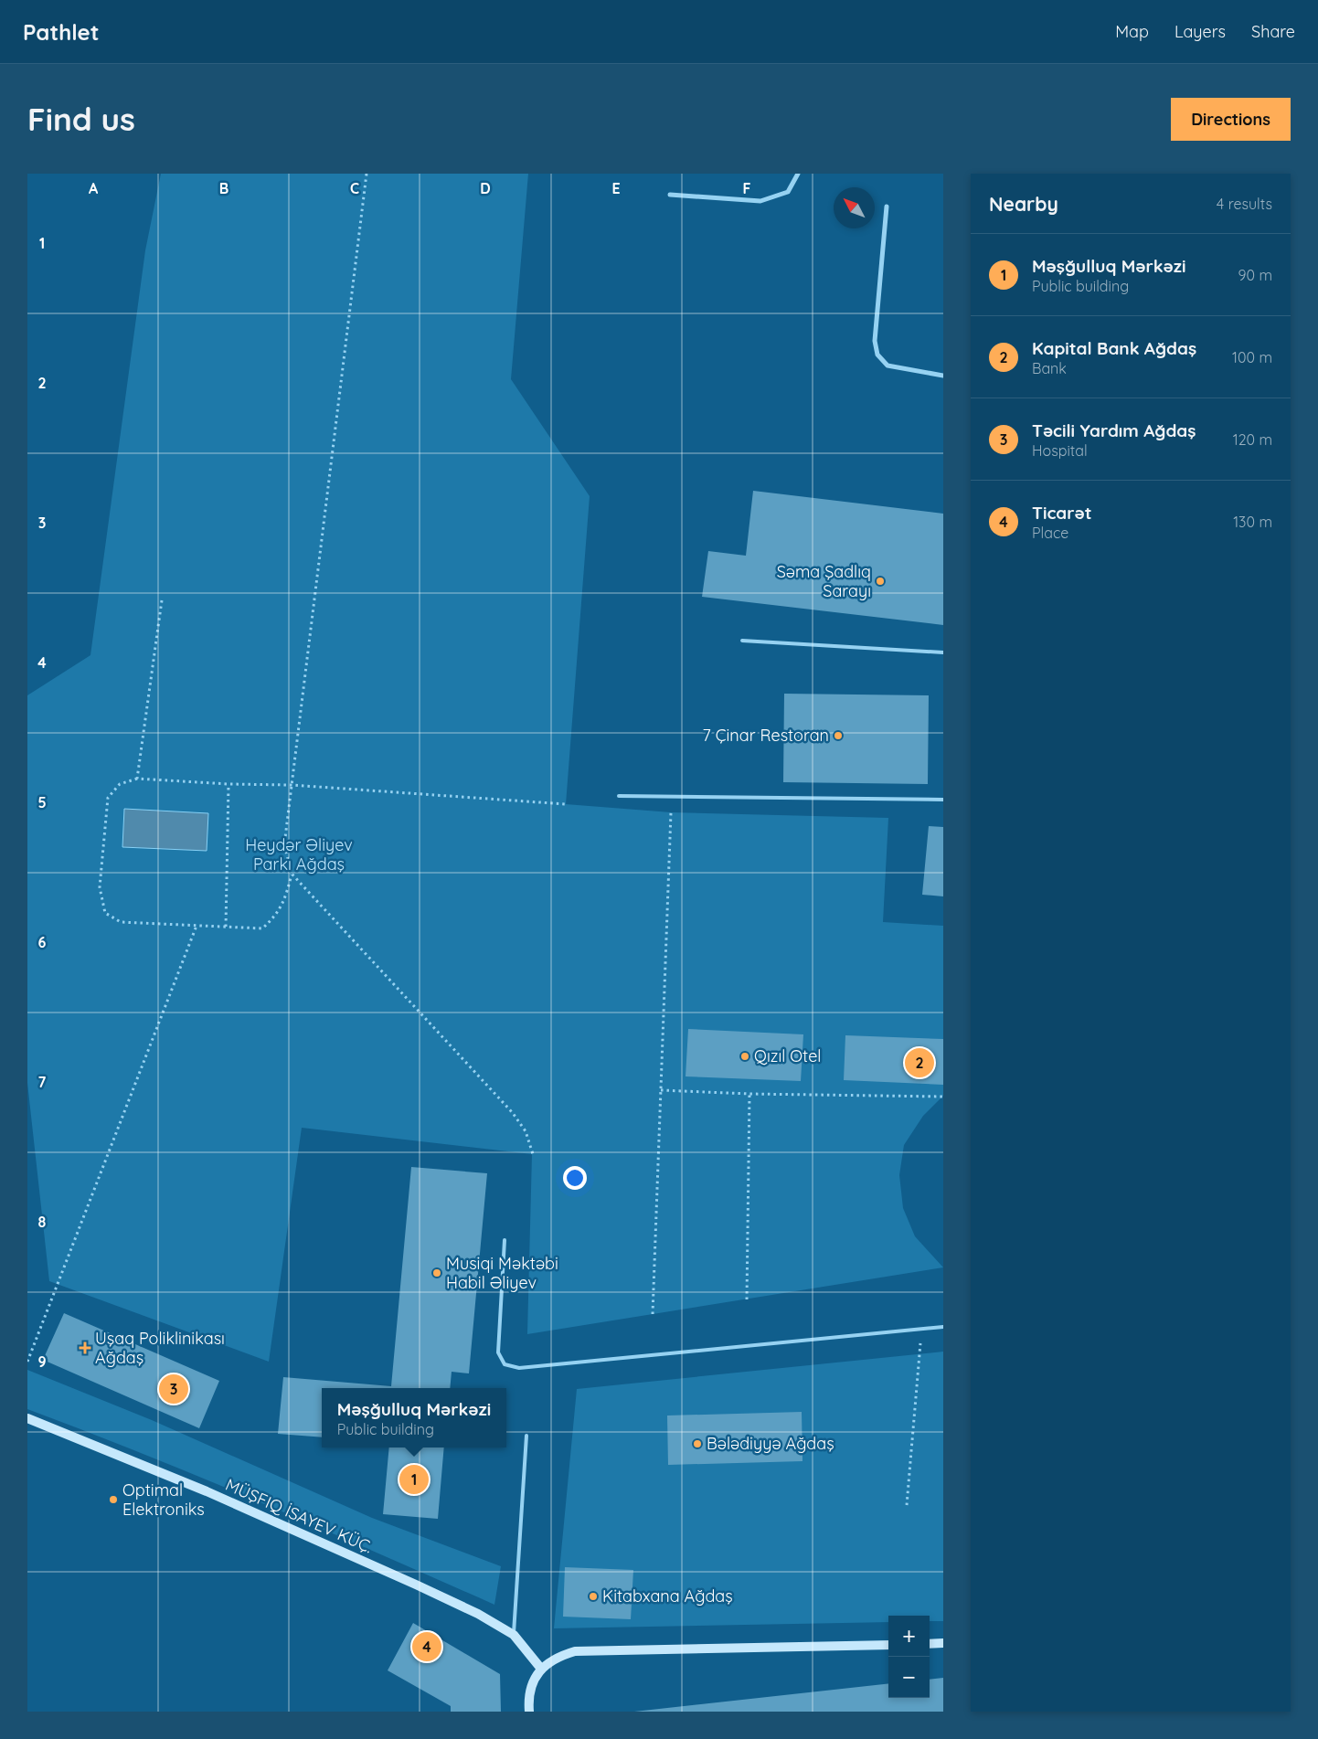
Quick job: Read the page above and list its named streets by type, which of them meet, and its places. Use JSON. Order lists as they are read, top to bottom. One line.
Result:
{"streets":{"street":["MÜŞFIQ İSAYEV KÜÇ."]},"parks":["Heydər Əliyev Parkı Ağdaş"],"places":{"other":["Səma Şadlıq Sarayı","7 Çinar Restoran","Qızıl Otel","Musiqi Məktəbi Habil Əliyev","Bələdiyyə Ağdaş","Optimal Elektroniks","Kitabxana Ağdaş"],"health":["Uşaq Poliklinikası Ağdaş"]},"north":"top left","page":{"header":"Pathlet","nav":["Map","Layers","Share"],"buttons":"Directions","title":"Find us","heading":["Nearby","4 results"],"list":[{"mark":"1","name":"Məşğulluq Mərkəzi","note":"Public building","value":"90 m"},{"mark":"2","name":"Kapital Bank Ağdaş","note":"Bank","value":"100 m"},{"mark":"3","name":"Təcili Yardım Ağdaş","note":"Hospital","value":"120 m"},{"mark":"4","name":"Ticarət","note":"Place","value":"130 m"}],"pins":["2","3","1","4"],"popup":["Məşğulluq Mərkəzi","Public building"],"map_buttons":["+","−"]},"grid":{"columns":["A","B","C","D","E","F"],"rows":["1","2","3","4","5","6","7","8","9"]}}
